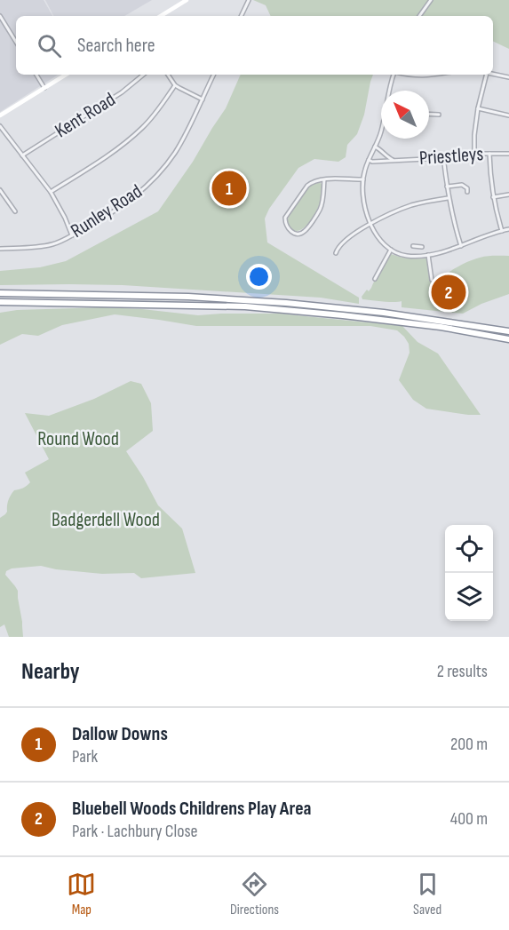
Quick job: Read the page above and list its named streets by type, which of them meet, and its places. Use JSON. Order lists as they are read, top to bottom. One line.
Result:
{"streets":{"street":["Kent Road","Priestleys","Runley Road"]},"parks":["Round Wood","Badgerdell Wood"],"north":"top left","page":{"search":"Search here","pins":["1","2"],"heading":["Nearby","2 results"],"list":[{"mark":"1","name":"Dallow Downs","note":"Park","value":"200 m"},{"mark":"2","name":"Bluebell Woods Childrens Play Area","note":"Park · Lachbury Close","value":"400 m"}],"nav":["Map","Directions","Saved"]}}
